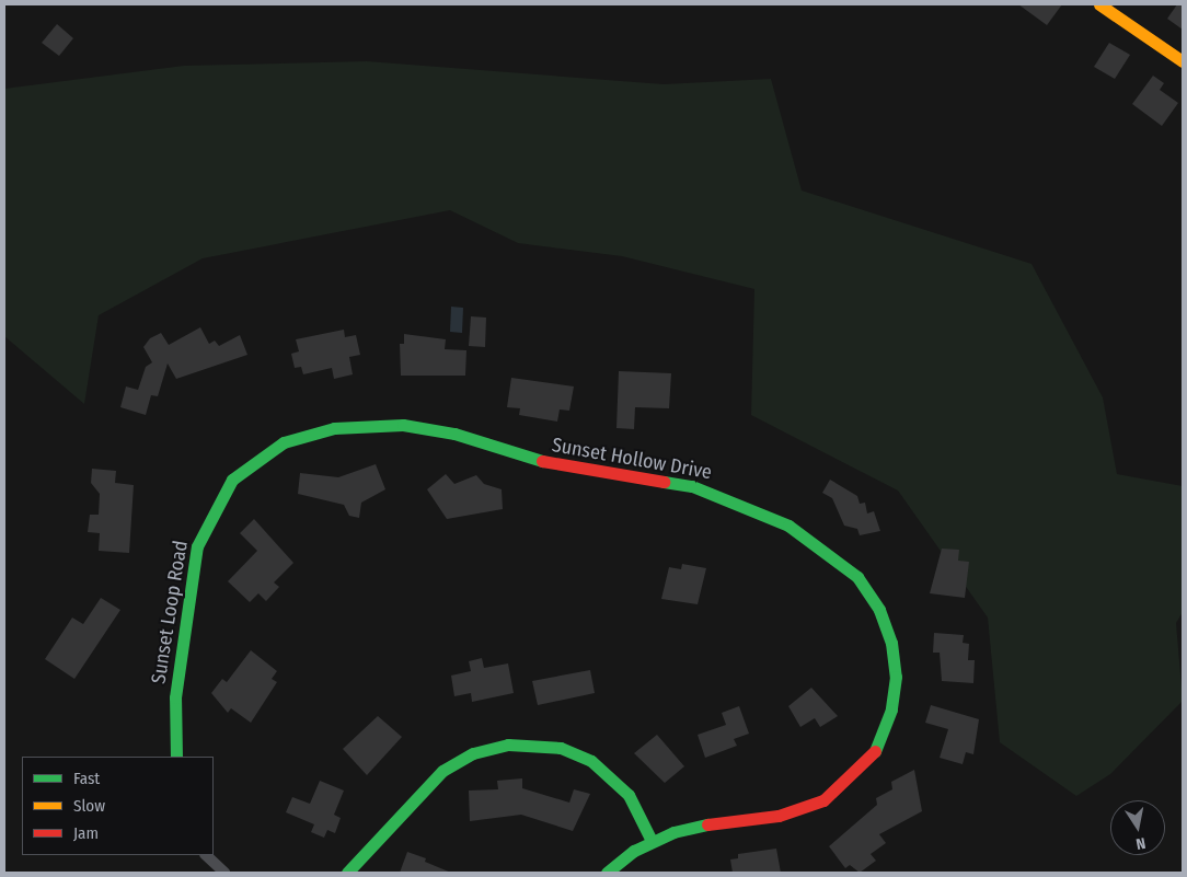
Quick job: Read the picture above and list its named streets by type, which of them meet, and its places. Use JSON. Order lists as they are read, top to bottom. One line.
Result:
{"streets":{"street":["Sunset Hollow Drive","Sunset Loop Road"]},"crossings":[["Sunset Hollow Drive","Sunset Loop Road"]],"legend":["Fast","Slow","Jam"],"north":"bottom"}
